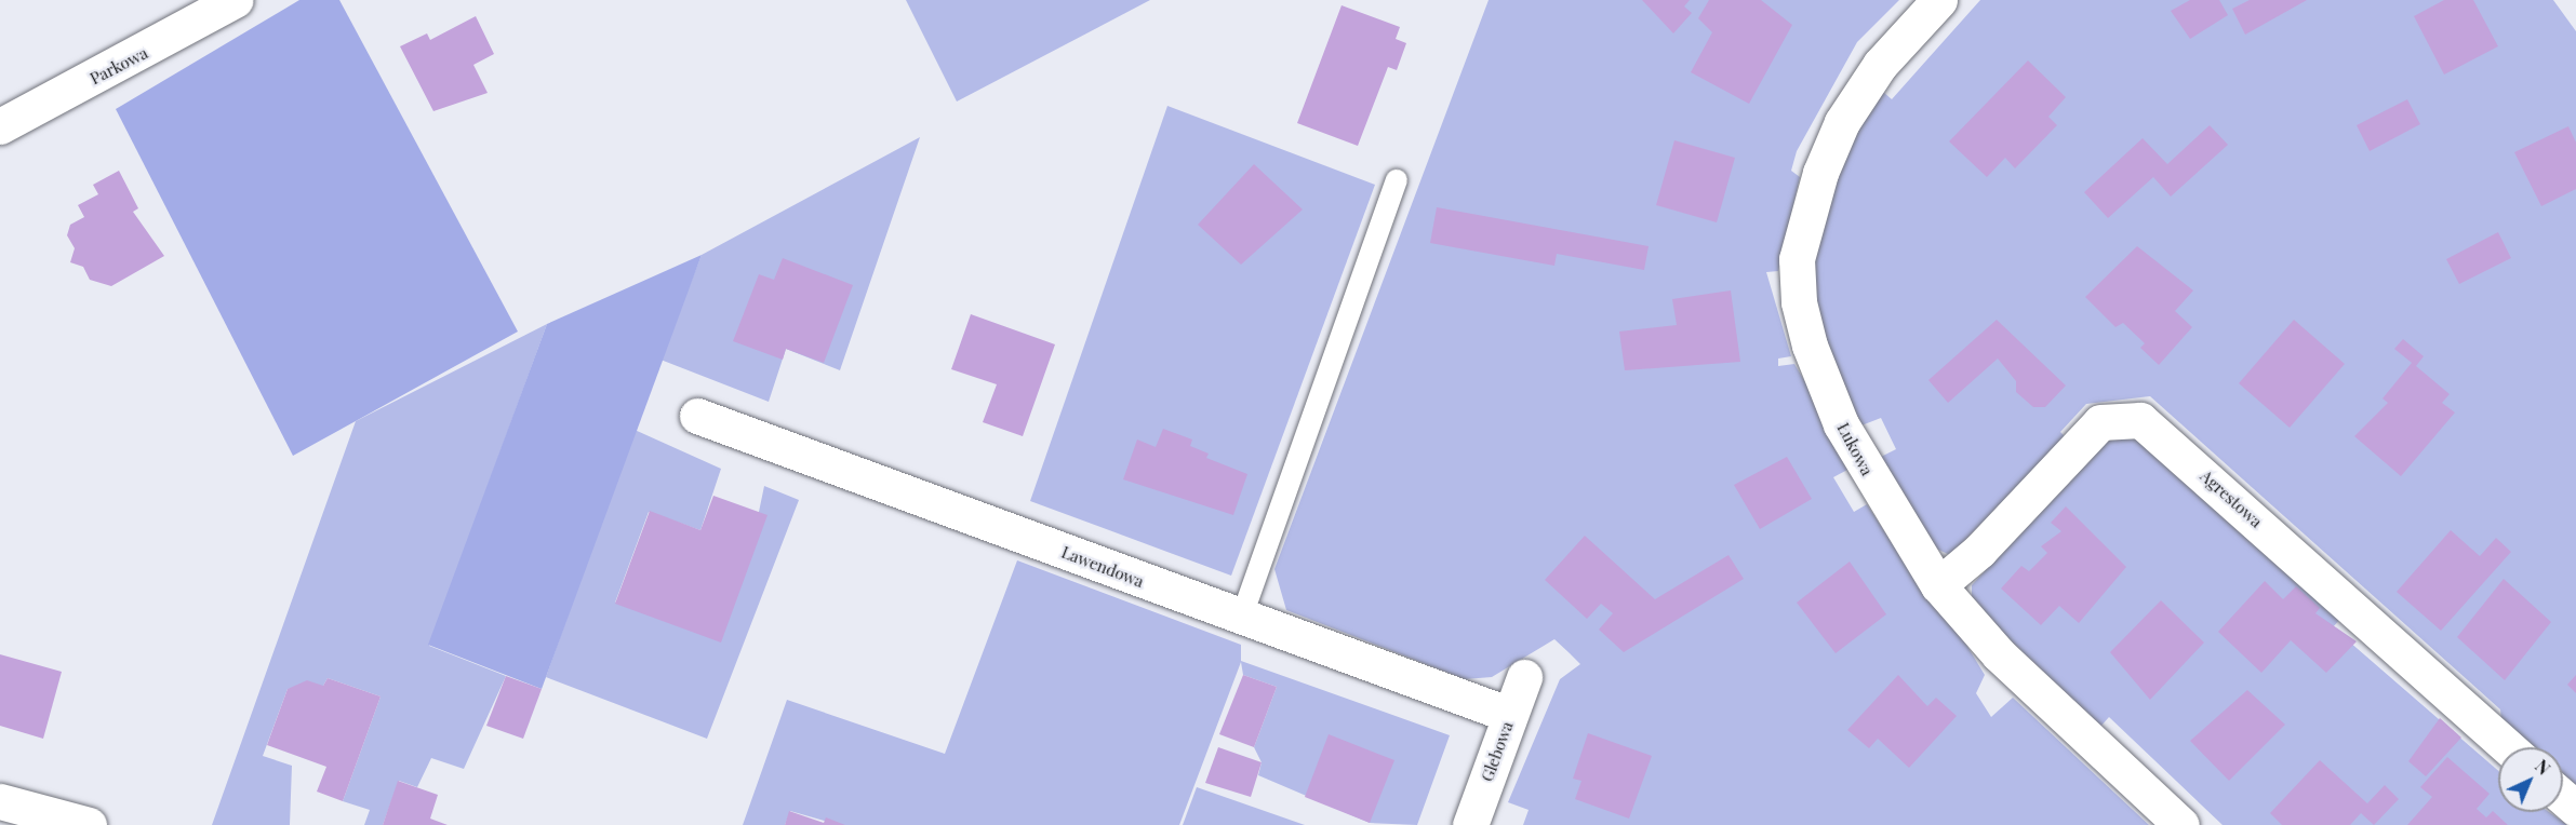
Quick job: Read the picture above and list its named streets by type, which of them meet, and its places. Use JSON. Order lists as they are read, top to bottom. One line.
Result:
{"streets":{"street":["Parkowa","Łukowa","Agrestowa","Lawendowa","Glebowa"]},"crossings":[["Łukowa","Agrestowa"],["Lawendowa","Glebowa"]],"north":"top right"}
